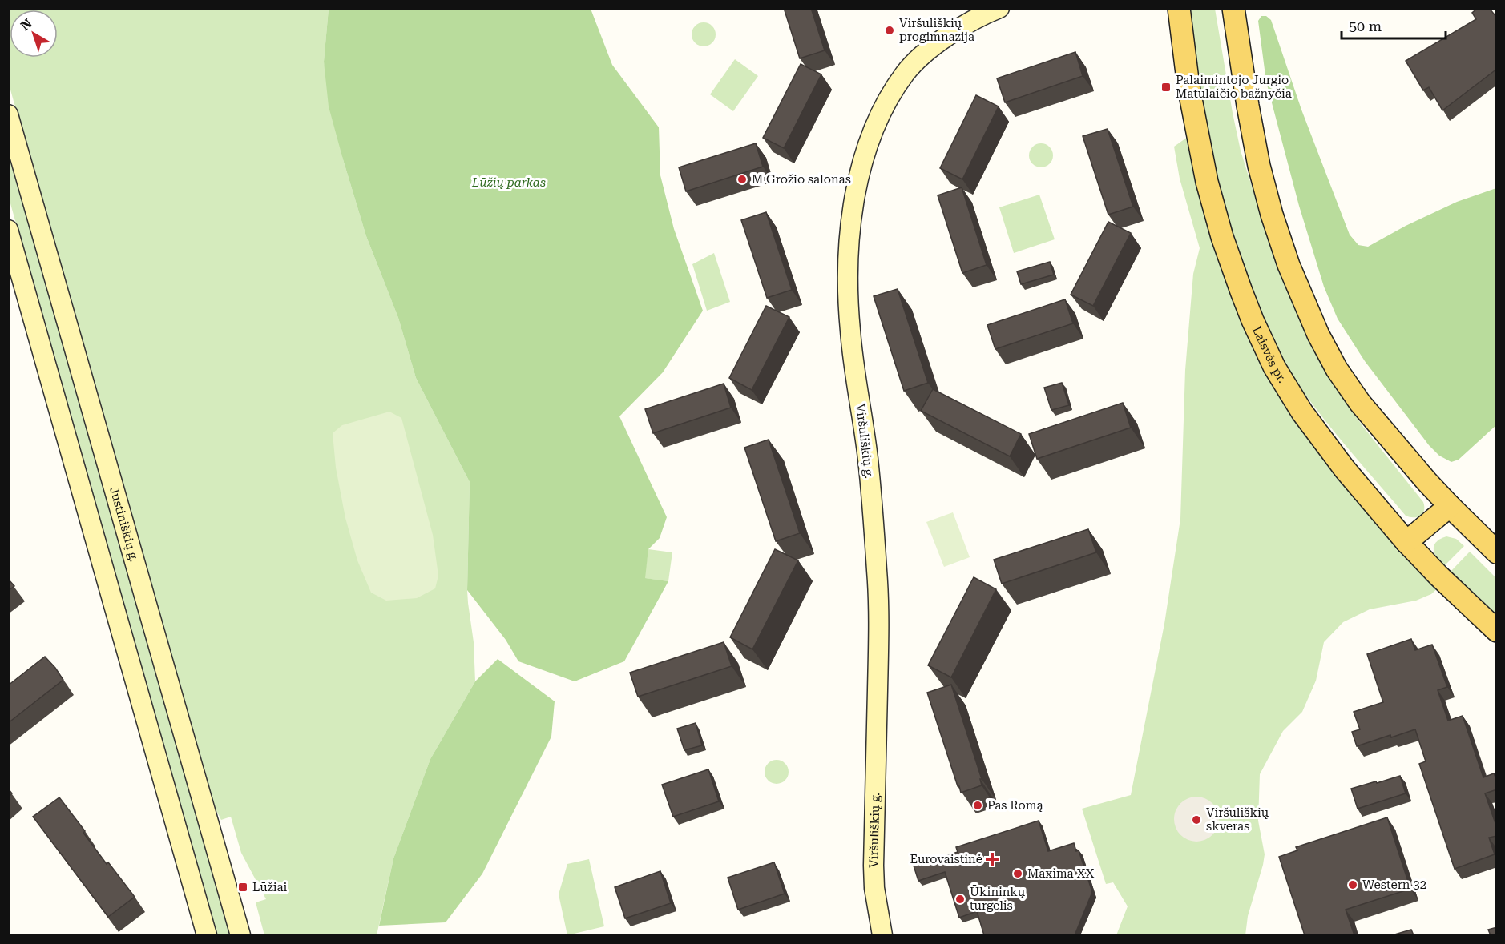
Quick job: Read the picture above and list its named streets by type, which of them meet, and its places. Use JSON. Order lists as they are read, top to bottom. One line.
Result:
{"streets":{"main road":["Laisvės pr.","Viršuliškių g.","Justiniškių g."]},"parks":["Lūžių parkas"],"places":{"other":["Viršuliškių progimnazija","M Grožio salonas","Pas Romą","Viršuliškių skveras","Maxima XX","Western 32","Ūkininkų turgelis"],"transit":["Palaimintojo Jurgio Matulaičio bažnyčia","Lūžiai"],"health":["Eurovaistinė"]},"scale_bar":"50 m","north":"top left"}
